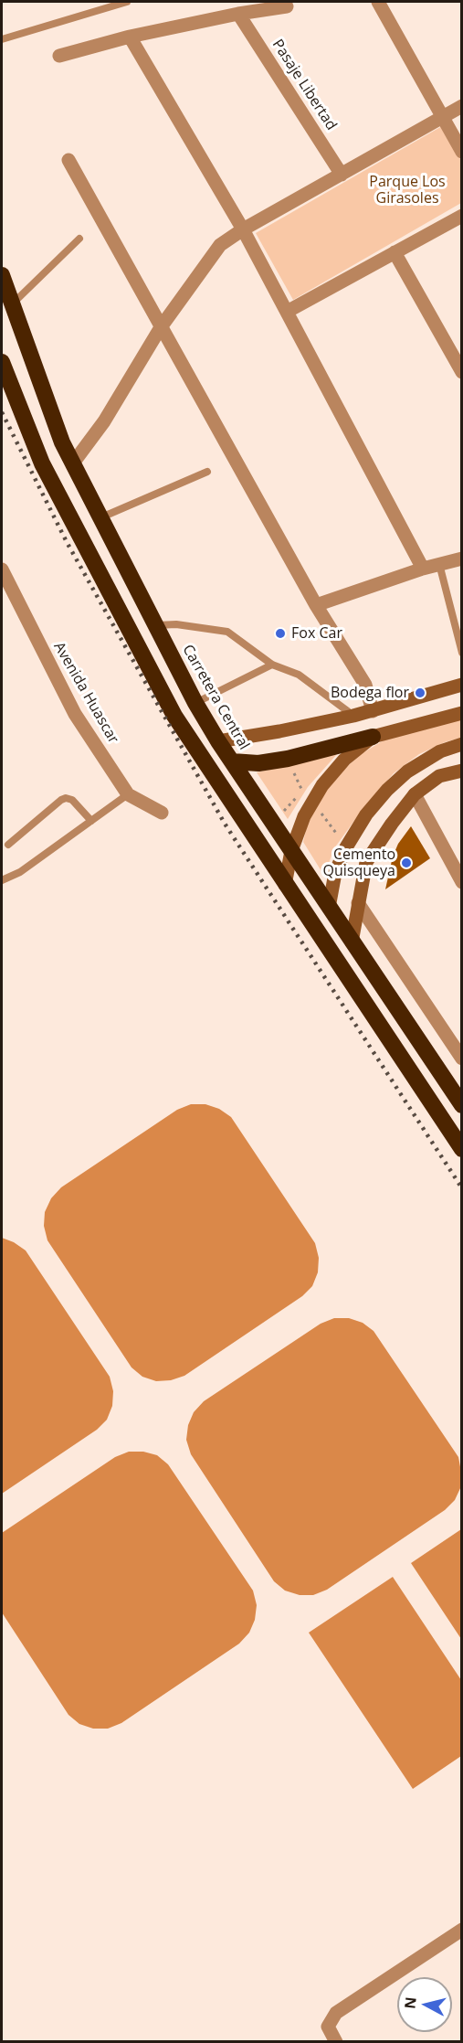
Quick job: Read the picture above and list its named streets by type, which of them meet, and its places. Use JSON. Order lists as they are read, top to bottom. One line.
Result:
{"streets":{"highway":["Carretera Central"],"street":["Pasaje Libertad","Avenida Huascar"]},"parks":["Parque Los Girasoles"],"places":["Fox Car","Bodega flor","Cemento Quisqueya"],"north":"left"}
